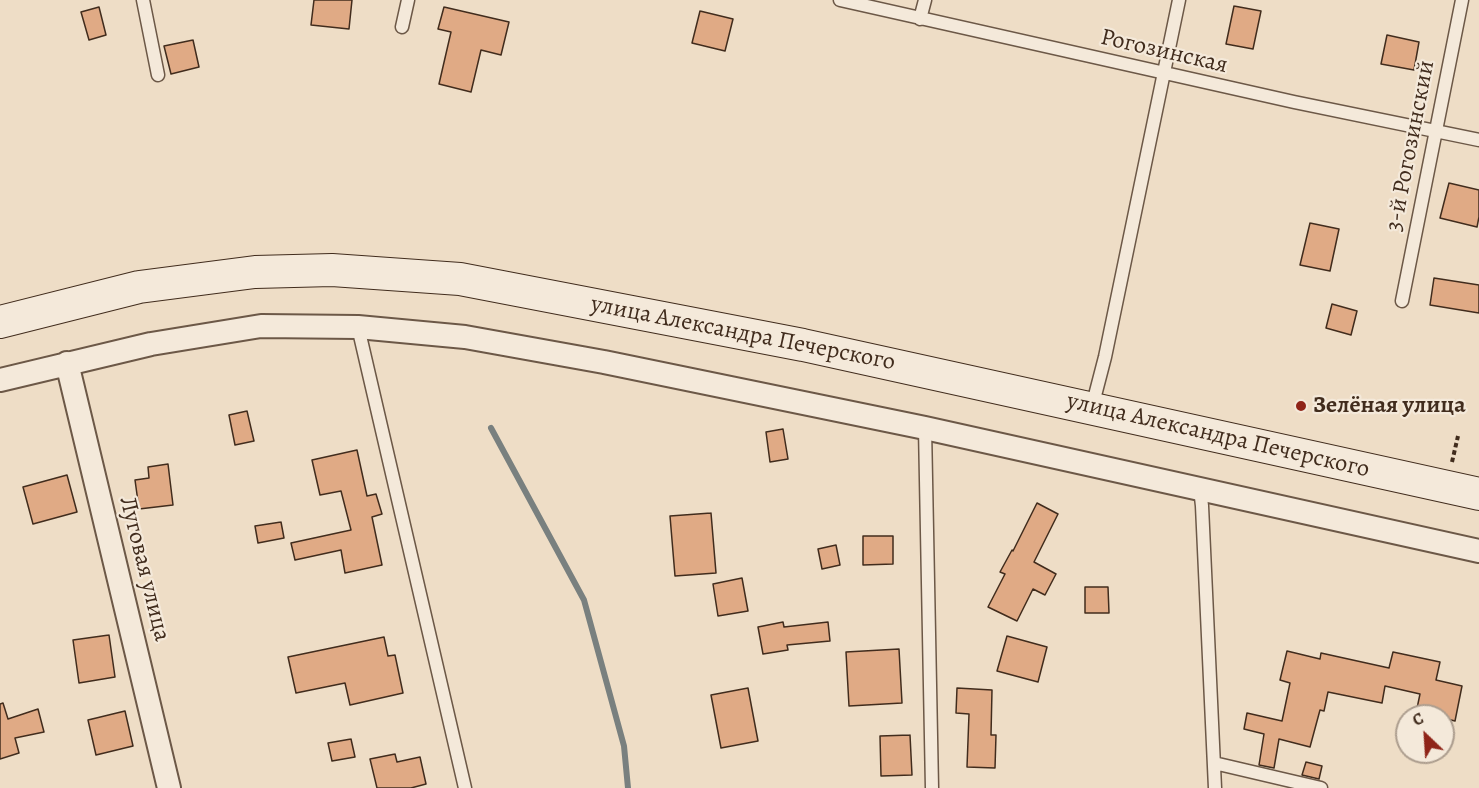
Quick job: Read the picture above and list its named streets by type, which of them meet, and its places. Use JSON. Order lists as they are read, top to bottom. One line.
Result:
{"streets":{"main road":["улица Александра Печерского"],"street":["Луговая улица"],"lane":["Рогозинская","3-й Рогозинский"]},"crossings":[["Рогозинская","3-й Рогозинский"]],"places":["Зелёная улица"],"north":"top left"}
